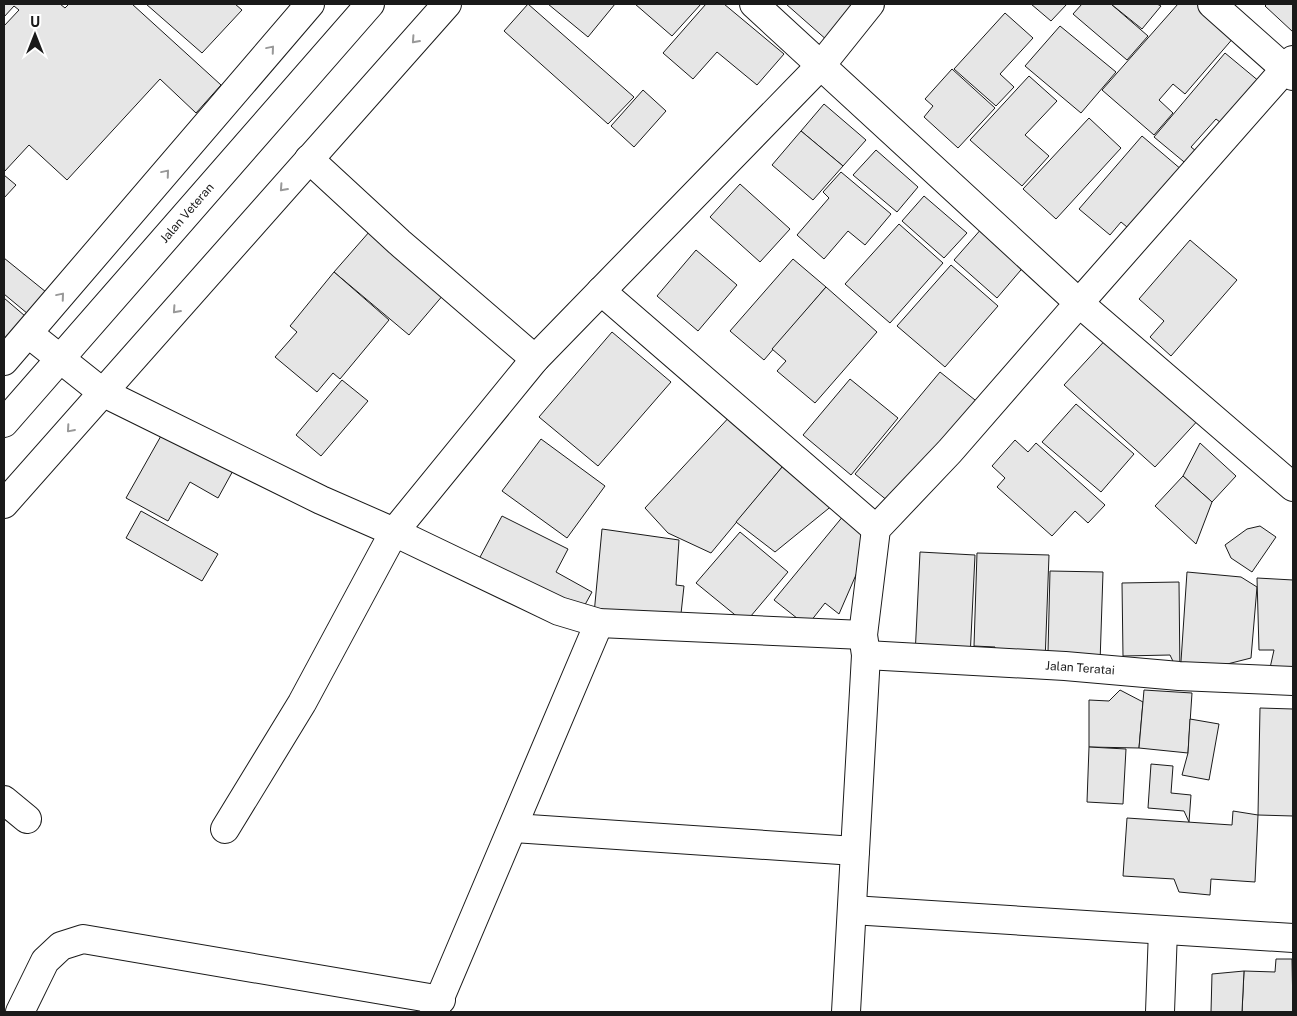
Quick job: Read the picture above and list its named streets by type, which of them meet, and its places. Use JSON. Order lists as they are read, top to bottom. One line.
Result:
{"streets":{"street":["Jalan Veteran","Jalan Teratai"]},"crossings":[["Jalan Veteran","Jalan Teratai"]],"north":"top"}
